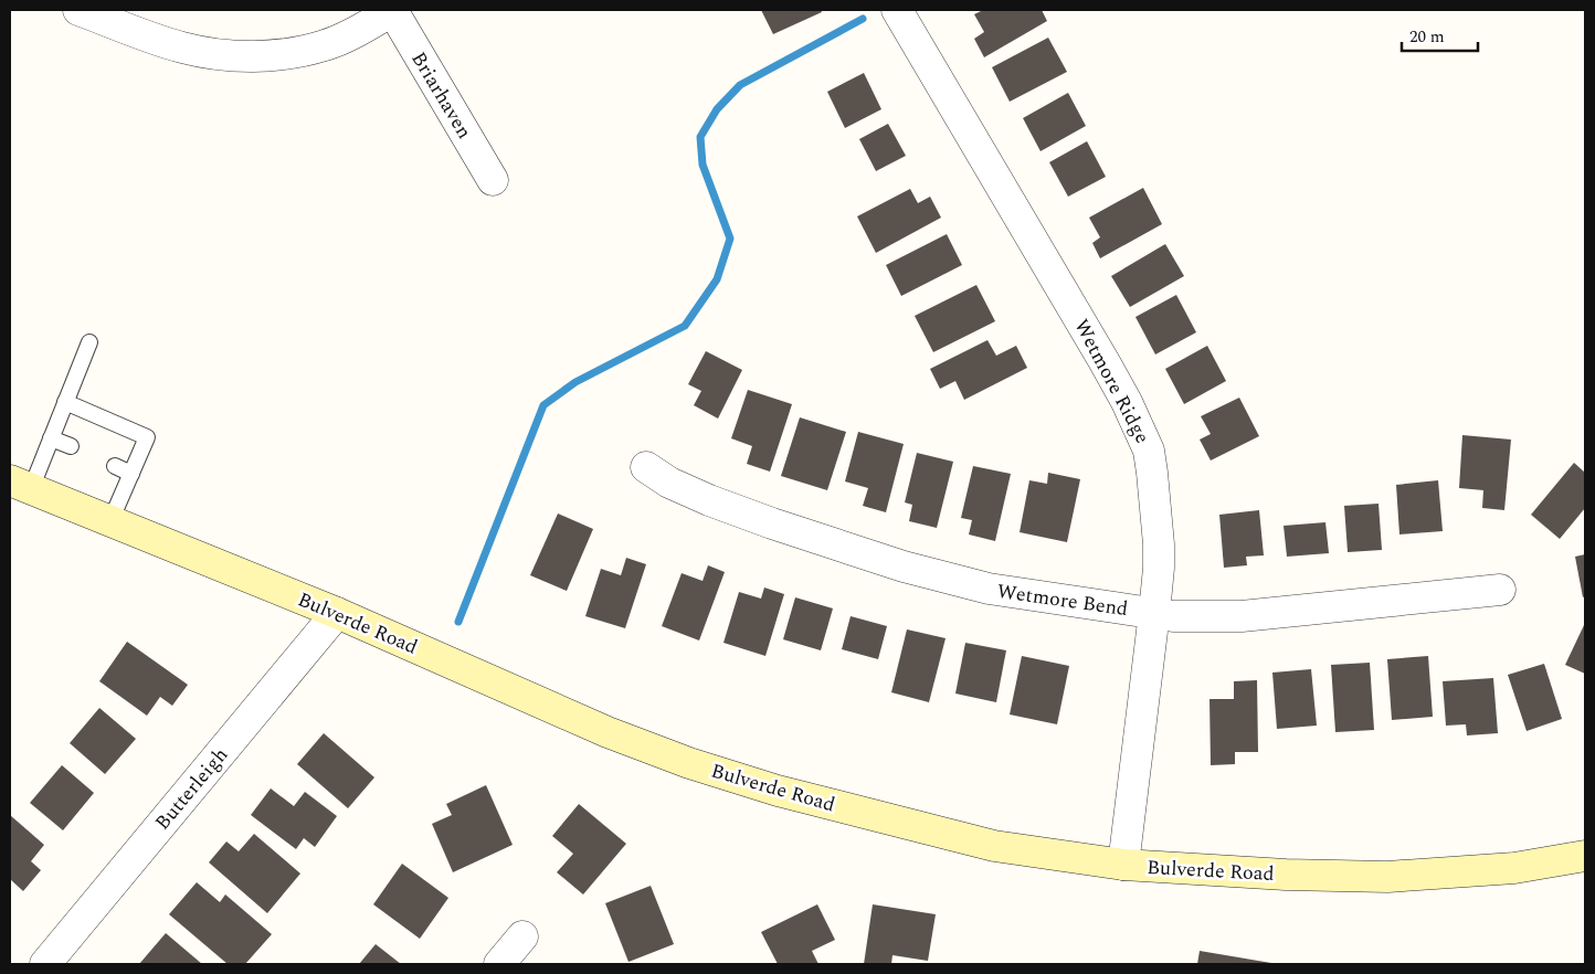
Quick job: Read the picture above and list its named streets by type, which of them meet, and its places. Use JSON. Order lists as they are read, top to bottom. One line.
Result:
{"streets":{"main road":["Bulverde Road"],"street":["Briarhaven","Wetmore Ridge","Wetmore Bend","Butterleigh"]},"crossings":[["Wetmore Ridge","Wetmore Bend"],["Wetmore Ridge","Bulverde Road"],["Bulverde Road","Butterleigh"]],"scale_bar":"20 m"}
